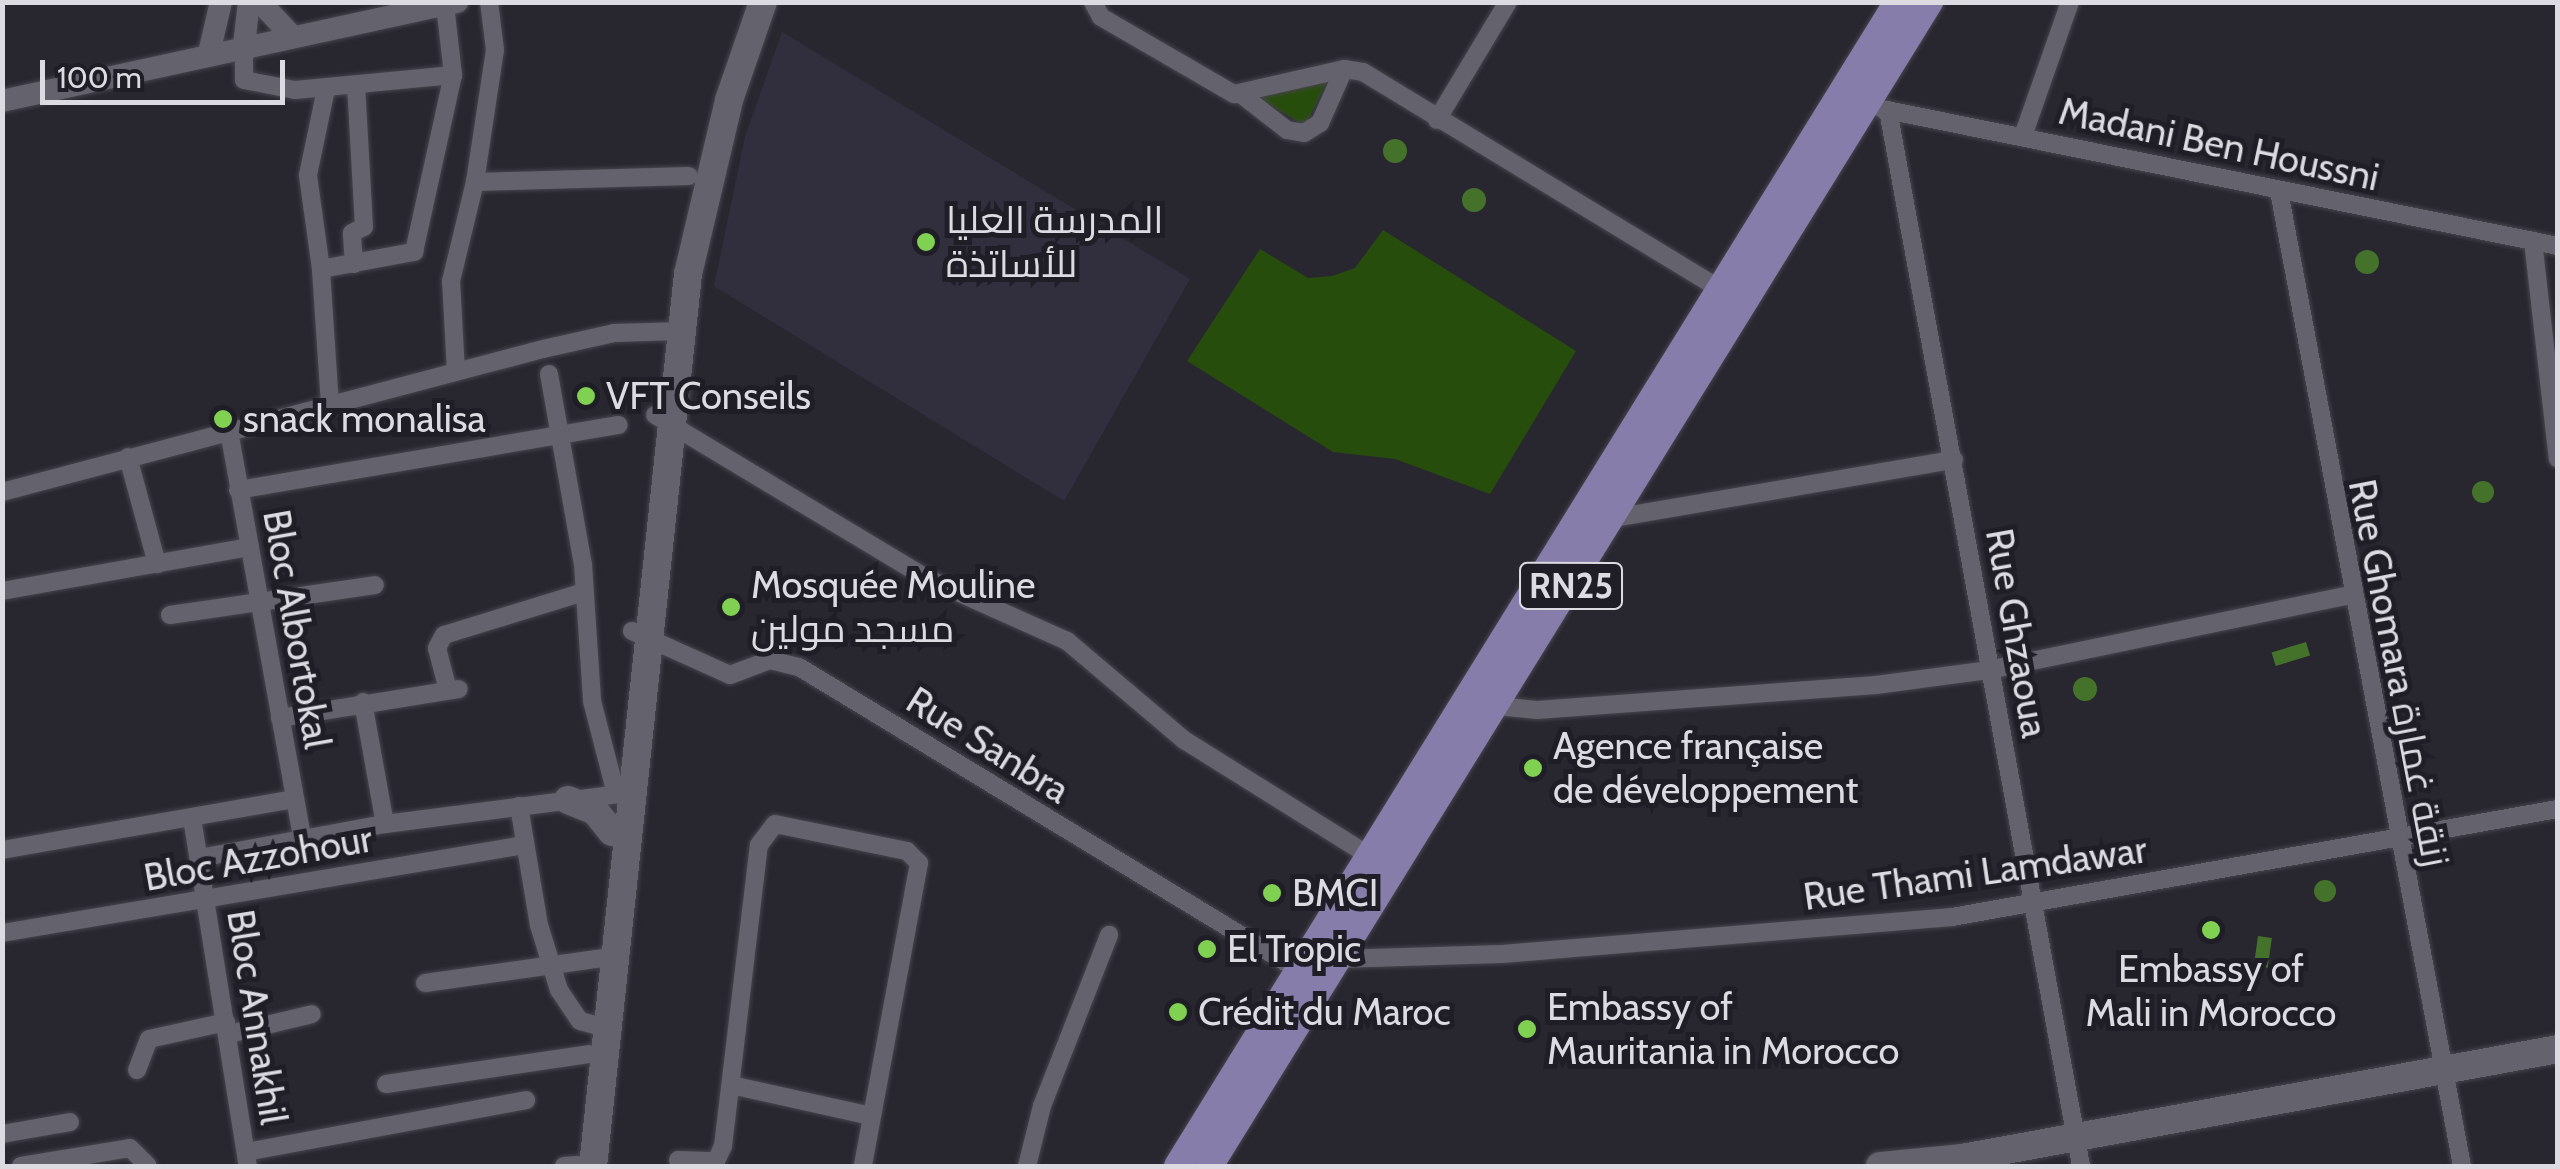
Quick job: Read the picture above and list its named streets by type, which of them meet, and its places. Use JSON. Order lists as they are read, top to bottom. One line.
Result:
{"streets":{"main road":["RN25"],"street":["Madani Ben Houssni","Bloc Albortokal","Rue Ghzaoua","Rue Ghomara زنقة غمارة","Rue Sanbra","Bloc Azzohour","Rue Thami Lamdawar","Bloc Annakhil"]},"crossings":[["Madani Ben Houssni","RN25"],["Madani Ben Houssni","Rue Ghzaoua"],["Madani Ben Houssni","Rue Ghomara زنقة غمارة"],["RN25","Rue Ghzaoua"],["RN25","Rue Sanbra"],["RN25","Rue Thami Lamdawar"],["Bloc Albortokal","Bloc Azzohour"],["Rue Ghzaoua","Rue Thami Lamdawar"],["Rue Ghomara زنقة غمارة","Rue Thami Lamdawar"],["Bloc Azzohour","Bloc Annakhil"]],"places":["المدرسة العليا للأساتذة","VFT Conseils","snack monalisa","Mosquée Mouline مسجد مولين","Agence française de développement","BMCI","Embassy of Mali in Morocco","El Tropic","Crédit du Maroc","Embassy of Mauritania in Morocco"],"scale_bar":"100 m"}
